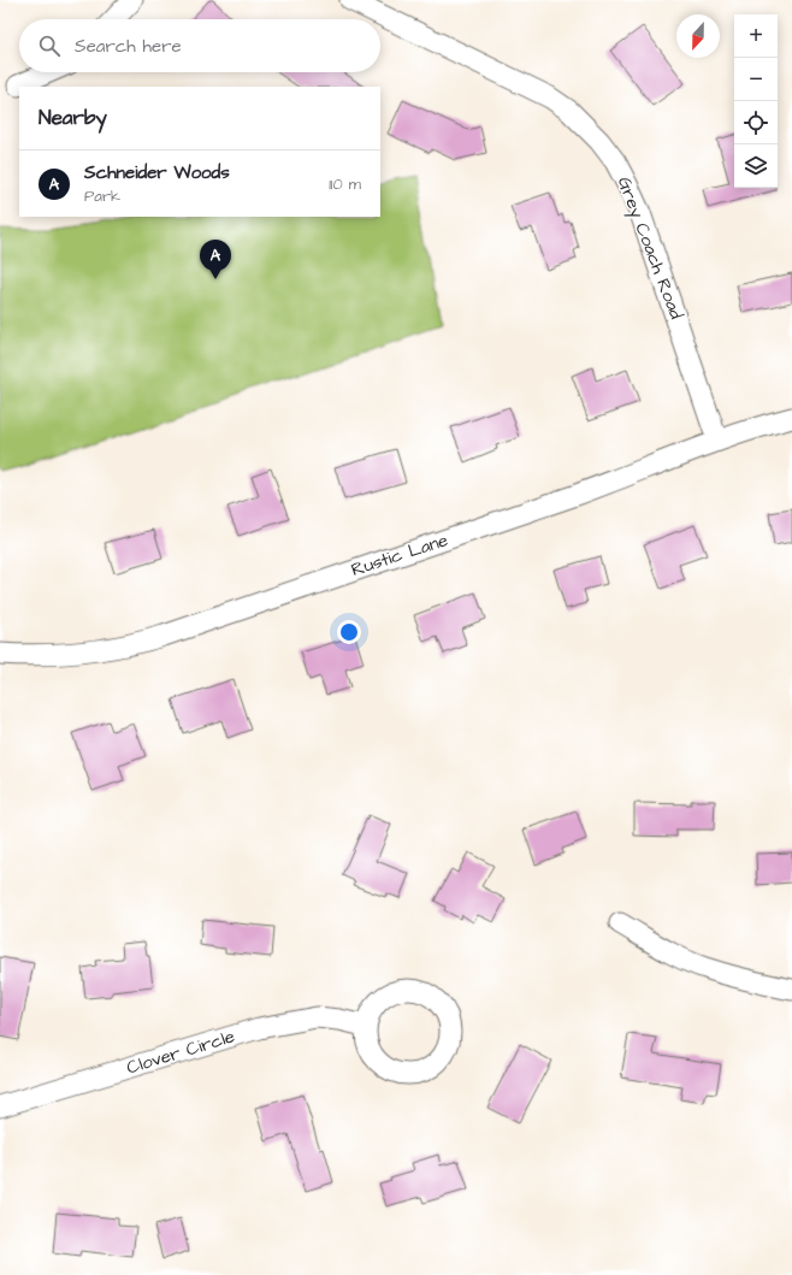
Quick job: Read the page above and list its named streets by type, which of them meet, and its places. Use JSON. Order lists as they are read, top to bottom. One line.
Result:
{"streets":{"street":["Grey Coach Road","Rustic Lane","Clover Circle"]},"crossings":[["Grey Coach Road","Rustic Lane"]],"north":"bottom","page":{"map_buttons":["+","−"],"search":"Search here","heading":"Nearby","list":[{"mark":"A","name":"Schneider Woods","note":"Park","value":"110 m"}],"pins":"A"}}
